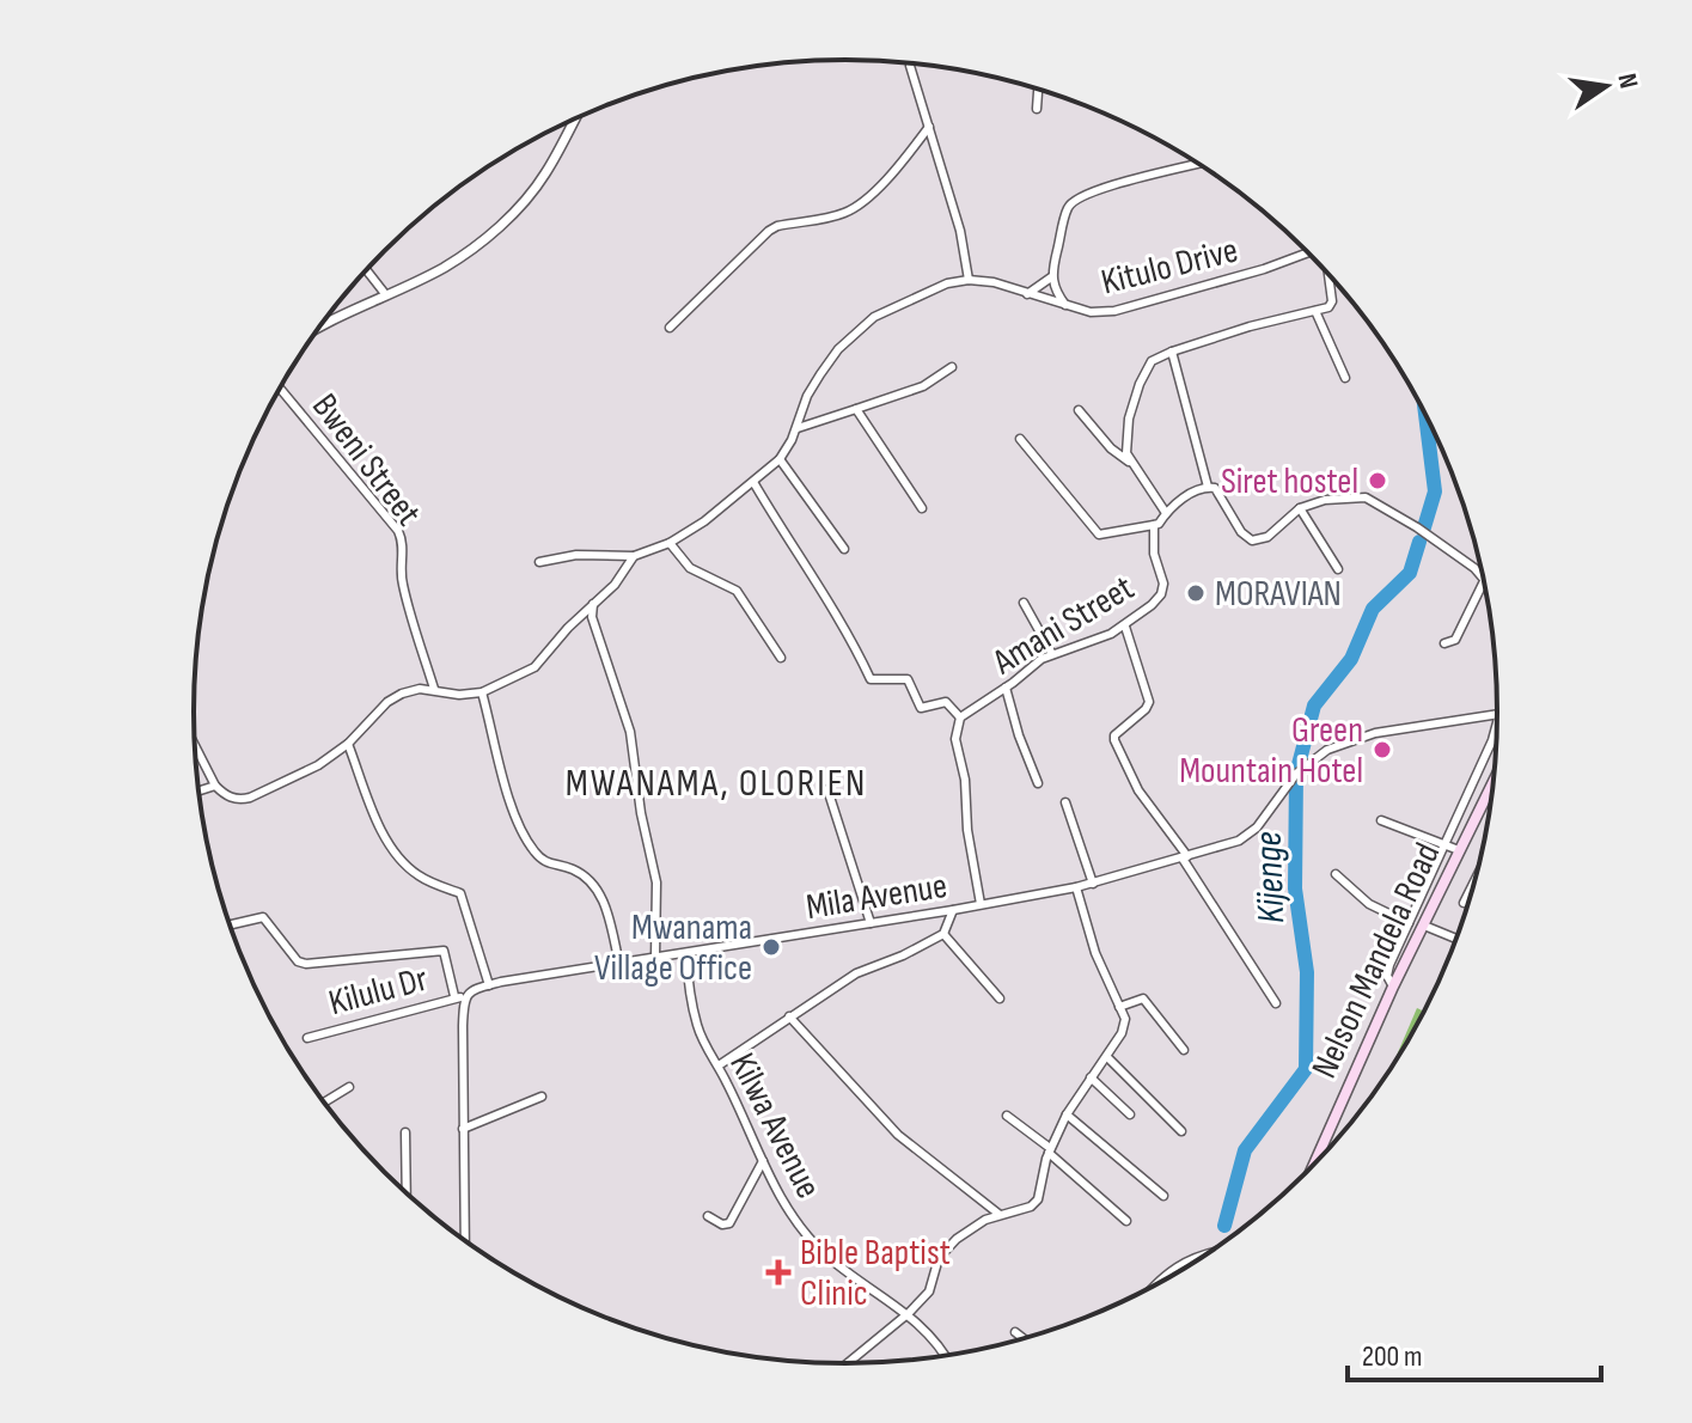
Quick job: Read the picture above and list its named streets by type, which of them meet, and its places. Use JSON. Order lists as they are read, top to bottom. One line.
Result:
{"streets":{"main road":["Nelson Mandela Road"],"street":["Kitulo Drive","Bweni Street","Amani Street","Mila Avenue","Kilulu Dr","Kilwa Avenue"]},"crossings":[["Mila Avenue","Kilulu Dr"],["Mila Avenue","Kilwa Avenue"]],"districts":["MWANAMA, OLORIEN"],"water":["Kijenge"],"places":{"other":["Siret hostel","MORAVIAN","Green Mountain Hotel","Mwanama Village Office"],"health":["Bible Baptist Clinic"]},"scale_bar":"200 m","north":"right"}
